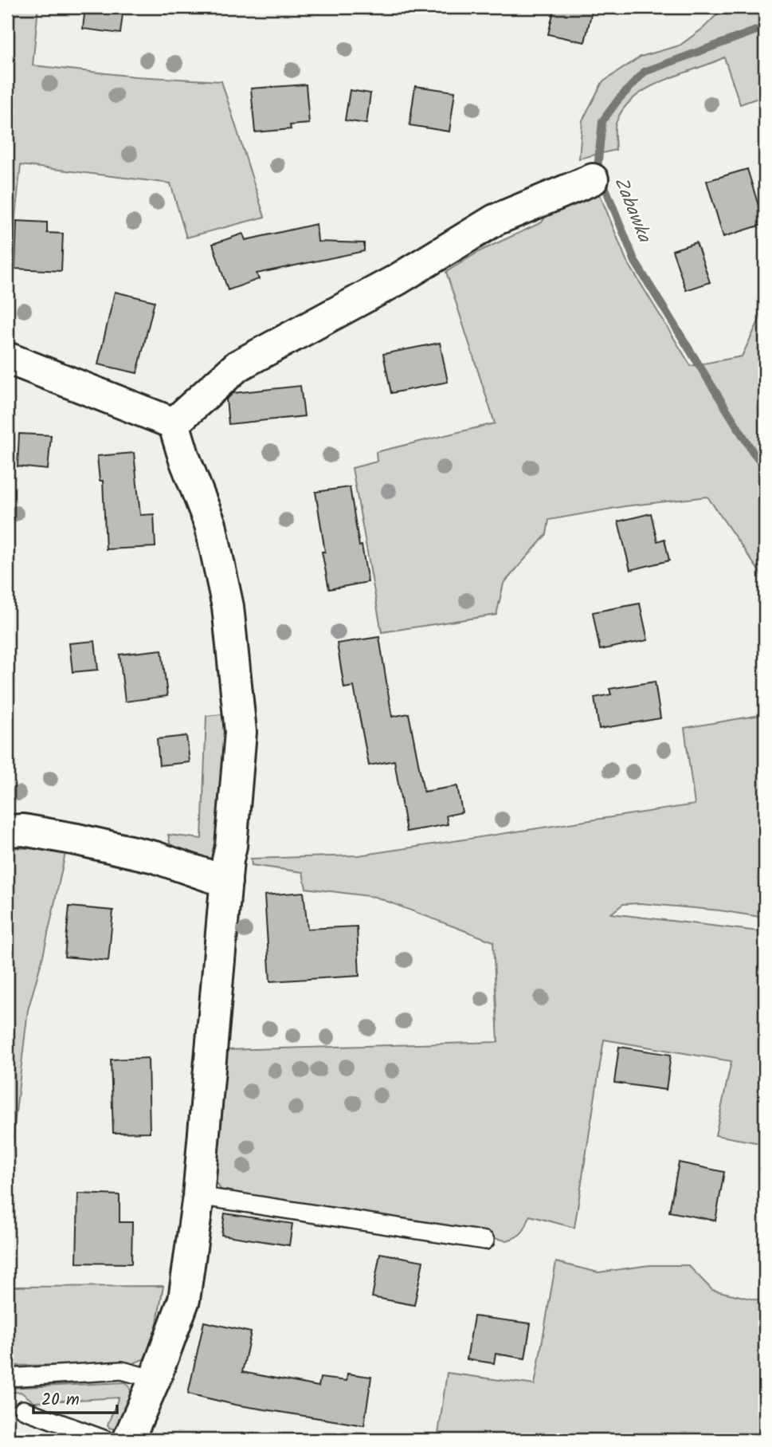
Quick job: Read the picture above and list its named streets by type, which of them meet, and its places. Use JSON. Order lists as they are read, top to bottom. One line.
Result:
{"water":["Zabawka"],"scale_bar":"20 m"}
